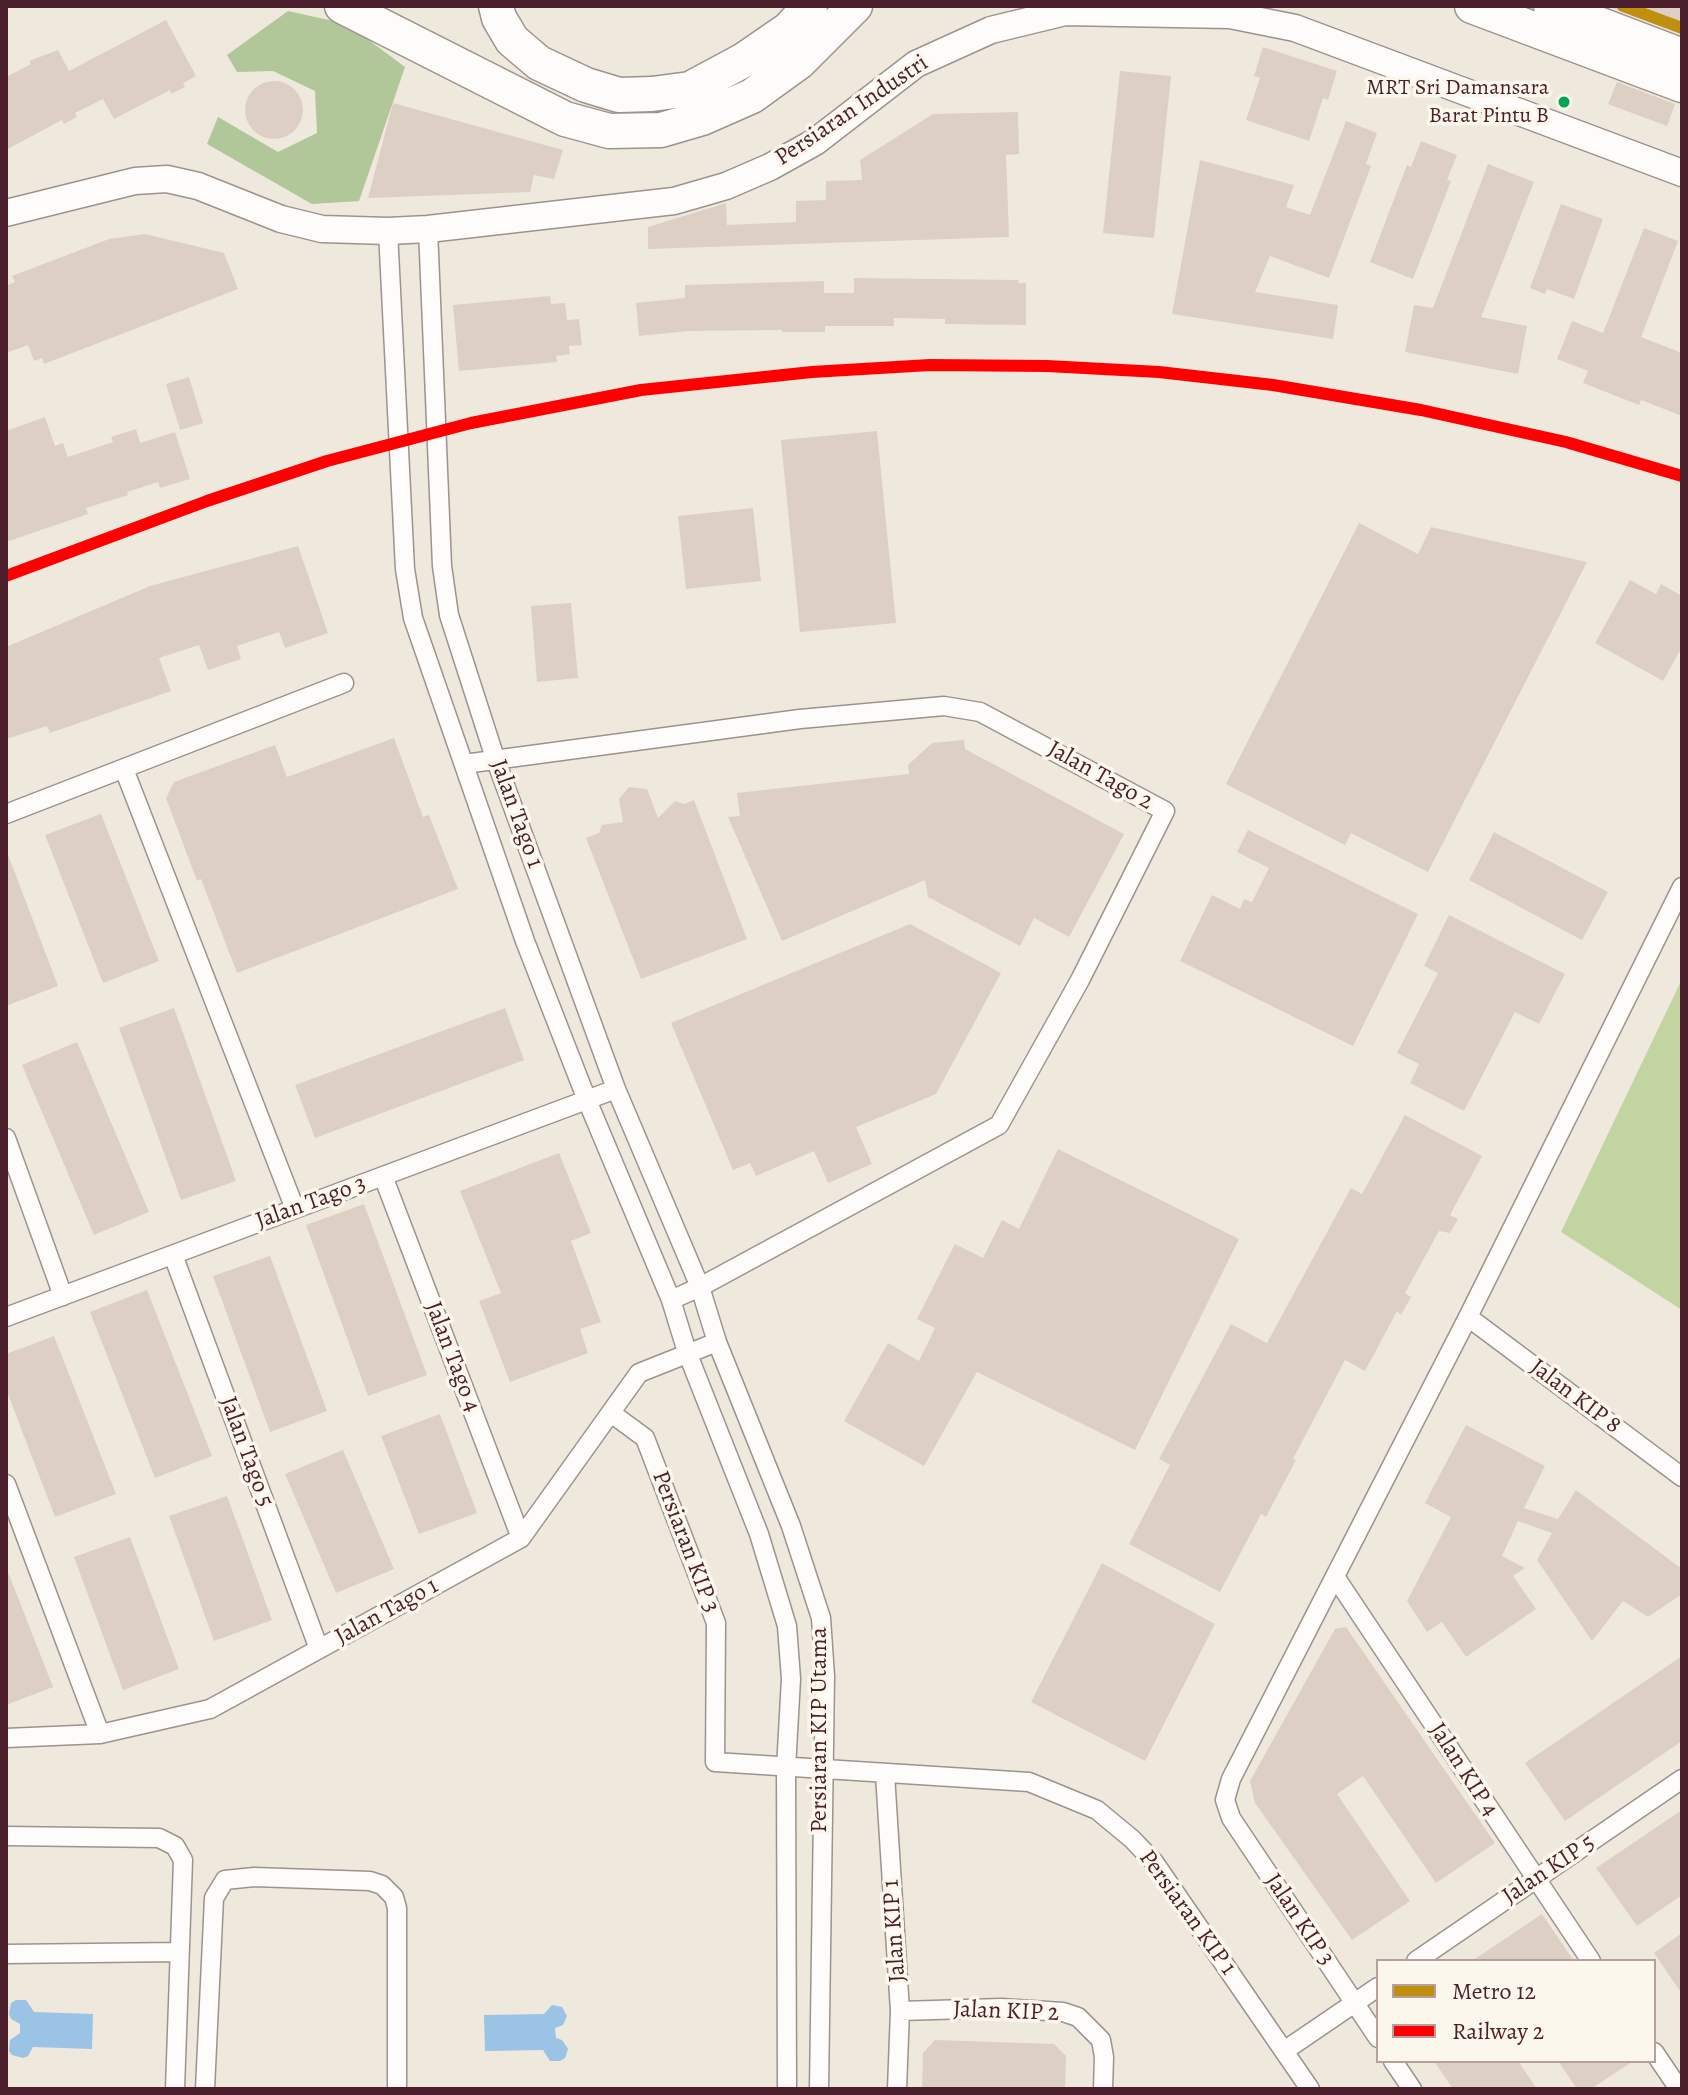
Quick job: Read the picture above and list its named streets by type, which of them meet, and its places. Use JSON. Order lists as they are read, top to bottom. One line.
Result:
{"streets":{"street":["Persiaran Industri","Jalan Tago 2","Jalan Tago 1","Jalan Tago 3","Jalan Tago 4","Jalan KIP 8","Jalan Tago 5","Persiaran KIP 3","Persiaran KIP Utama","Jalan KIP 4","Jalan KIP 5","Persiaran KIP 1","Jalan KIP 3","Jalan KIP 1","Jalan KIP 2"]},"crossings":[["Persiaran Industri","Jalan Tago 1"],["Jalan Tago 2","Jalan Tago 1"],["Jalan Tago 1","Jalan Tago 3"],["Jalan Tago 1","Jalan Tago 4"],["Jalan Tago 1","Jalan Tago 5"],["Jalan Tago 1","Persiaran KIP 3"],["Jalan Tago 1","Persiaran KIP Utama"],["Jalan Tago 3","Jalan Tago 4"],["Jalan Tago 3","Jalan Tago 5"],["Persiaran KIP 3","Persiaran KIP Utama"],["Persiaran KIP 3","Persiaran KIP 1"],["Persiaran KIP Utama","Persiaran KIP 1"],["Jalan KIP 4","Jalan KIP 5"],["Jalan KIP 4","Jalan KIP 3"],["Persiaran KIP 1","Jalan KIP 1"],["Jalan KIP 1","Jalan KIP 2"]],"places":["MRT Sri Damansara Barat Pintu B"],"lines":["metro line 12","rail line 2"],"legend":["Metro 12","Railway 2"]}
